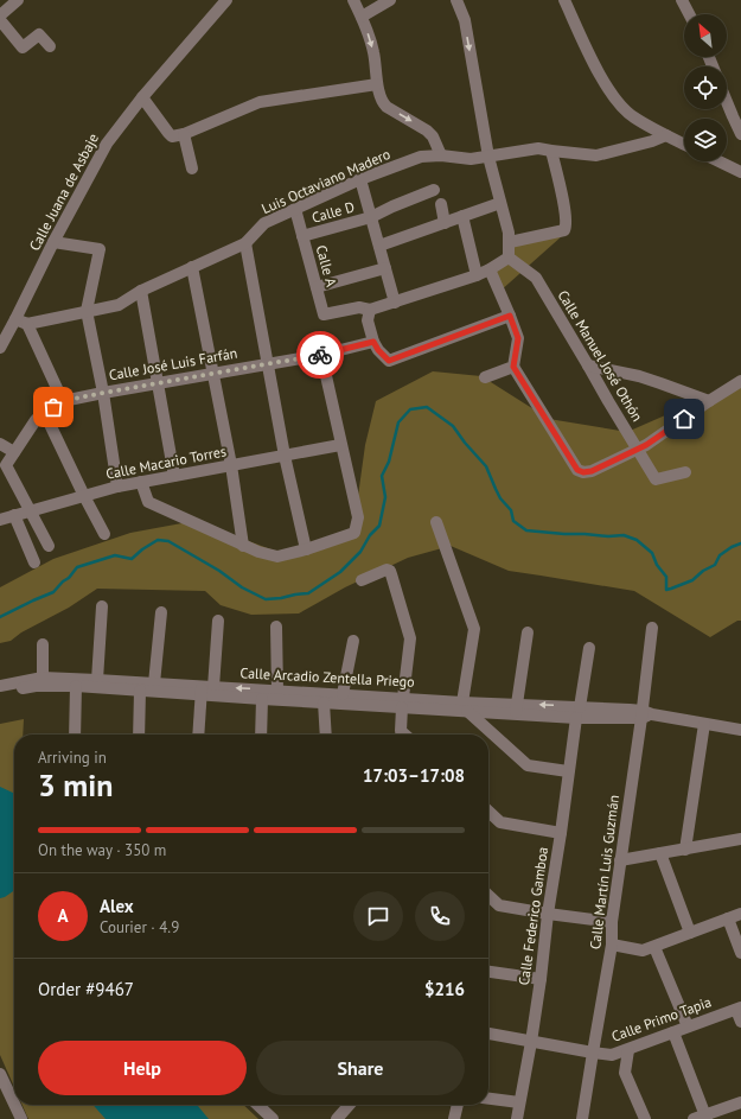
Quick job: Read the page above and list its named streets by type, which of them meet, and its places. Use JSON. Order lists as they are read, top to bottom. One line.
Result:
{"streets":{"street":["Luis Octaviano Madero","Calle Juana de Asbaje","Calle D","Calle A","Calle Manuel José Othón","Calle José Luis Farfán","Calle Macario Torres","Calle Arcadio Zentella Priego","Calle Martín Luis Guzmán","Calle Federico Gamboa","Calle Primo Tapia"]},"crossings":[["Luis Octaviano Madero","Calle A"],["Calle D","Calle A"],["Calle José Luis Farfán","Calle Macario Torres"],["Calle Arcadio Zentella Priego","Calle Martín Luis Guzmán"],["Calle Arcadio Zentella Priego","Calle Federico Gamboa"],["Calle Martín Luis Guzmán","Calle Primo Tapia"],["Calle Federico Gamboa","Calle Primo Tapia"]],"north":"top left","page":{"heading":["3 min","Arriving in","17:03–17:08"],"panel":["Alex","Courier · 4.9","Order #9467","$216"],"bar":"On the way · 350 m","round":"A","buttons":["Help","Share"]}}
